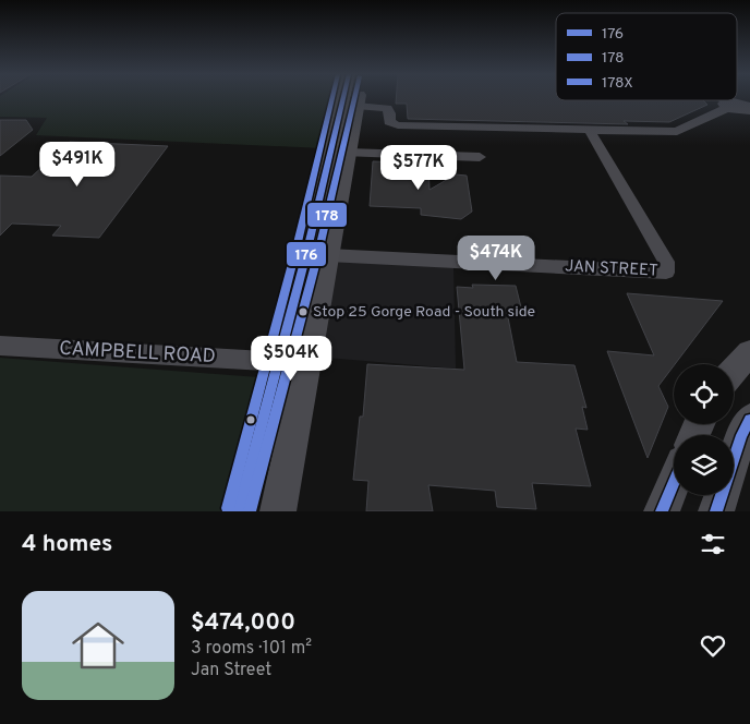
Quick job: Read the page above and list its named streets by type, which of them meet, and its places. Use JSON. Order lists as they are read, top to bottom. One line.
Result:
{"streets":{"street":["JAN STREET","CAMPBELL ROAD"]},"places":["Stop 25 Gorge Road - South side"],"lines":["transit line 176","transit line 178","transit line 178X"],"legend":["176","178","178X"],"page":{"price":["$491K","$577K","$474K","$504K"],"heading":"4 homes","list":[{"name":"$474,000","note":"3 rooms · 101 m² · Jan Street"}]}}
